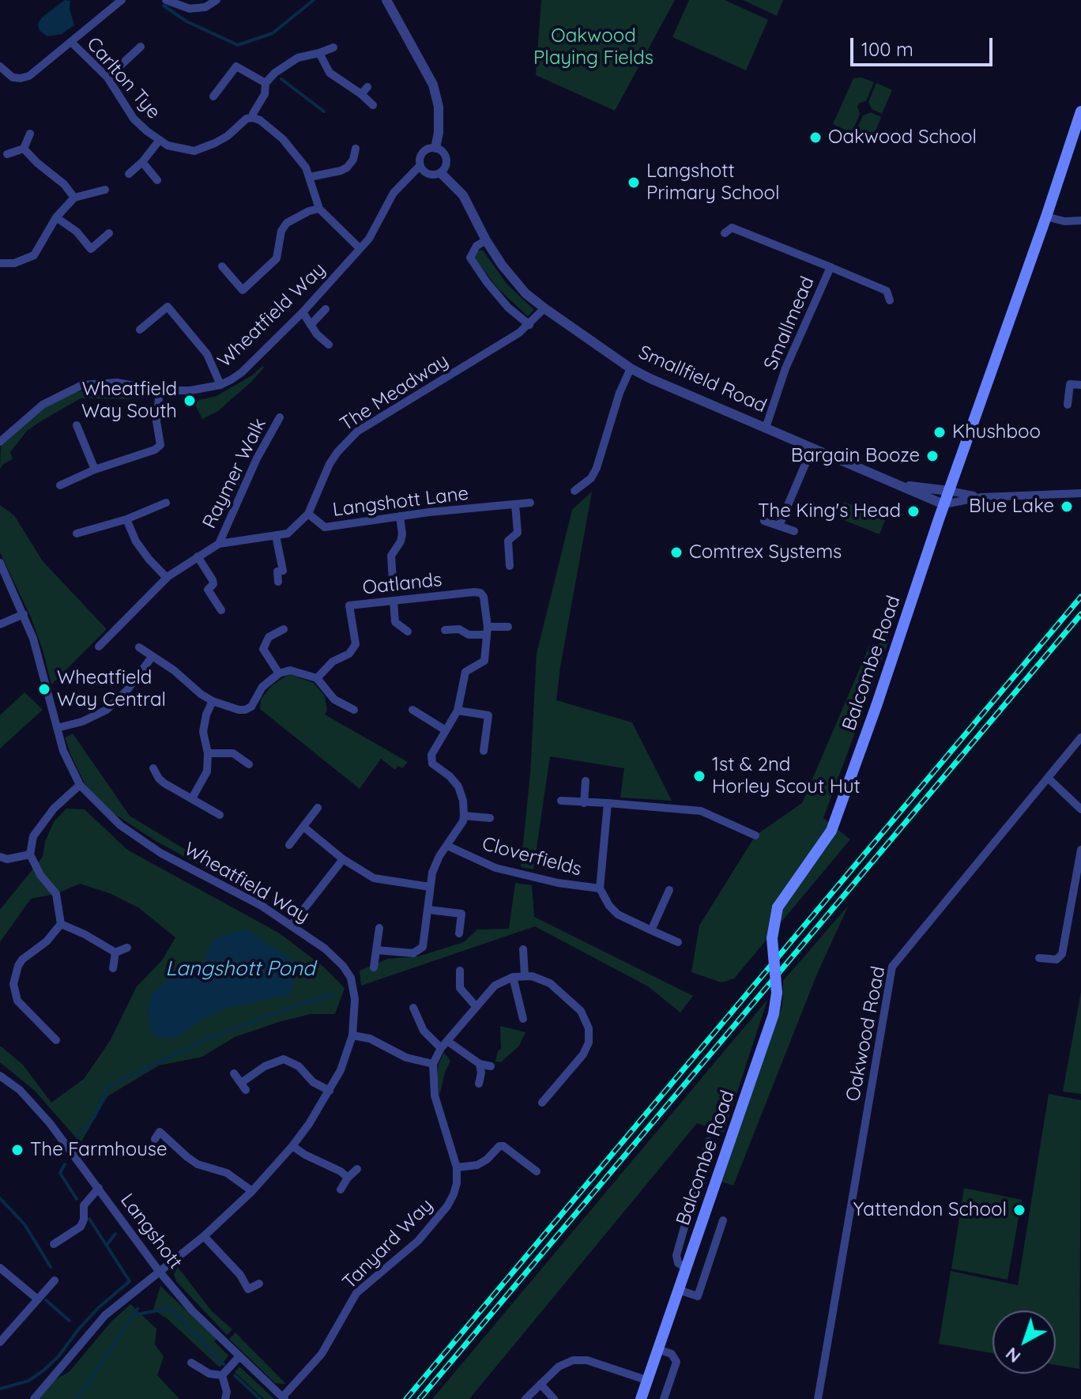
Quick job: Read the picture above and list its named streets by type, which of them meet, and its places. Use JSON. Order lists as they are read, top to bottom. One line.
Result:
{"streets":{"main road":["Balcombe Road"],"street":["Carlton Tye","Wheatfield Way","Smallmead","Smallfield Road","The Meadway","Raymer Walk","Langshott Lane","Oatlands","Cloverfields","Oakwood Road","Langshott","Tanyard Way"]},"crossings":[["Wheatfield Way","Smallfield Road"],["Wheatfield Way","Langshott"],["Smallmead","Smallfield Road"],["Smallfield Road","The Meadway"],["Smallfield Road","Balcombe Road"],["The Meadway","Langshott Lane"],["Raymer Walk","Langshott Lane"],["Langshott","Tanyard Way"]],"water":["Langshott Pond"],"parks":["Oakwood Playing Fields"],"places":["Oakwood School","Langshott Primary School","Wheatfield Way South","Khushboo","Bargain Booze","Blue Lake","The King's Head","Comtrex Systems","Wheatfield Way Central","1st & 2nd Horley Scout Hut","The Farmhouse","Yattendon School"],"scale_bar":"100 m","north":"bottom left"}
